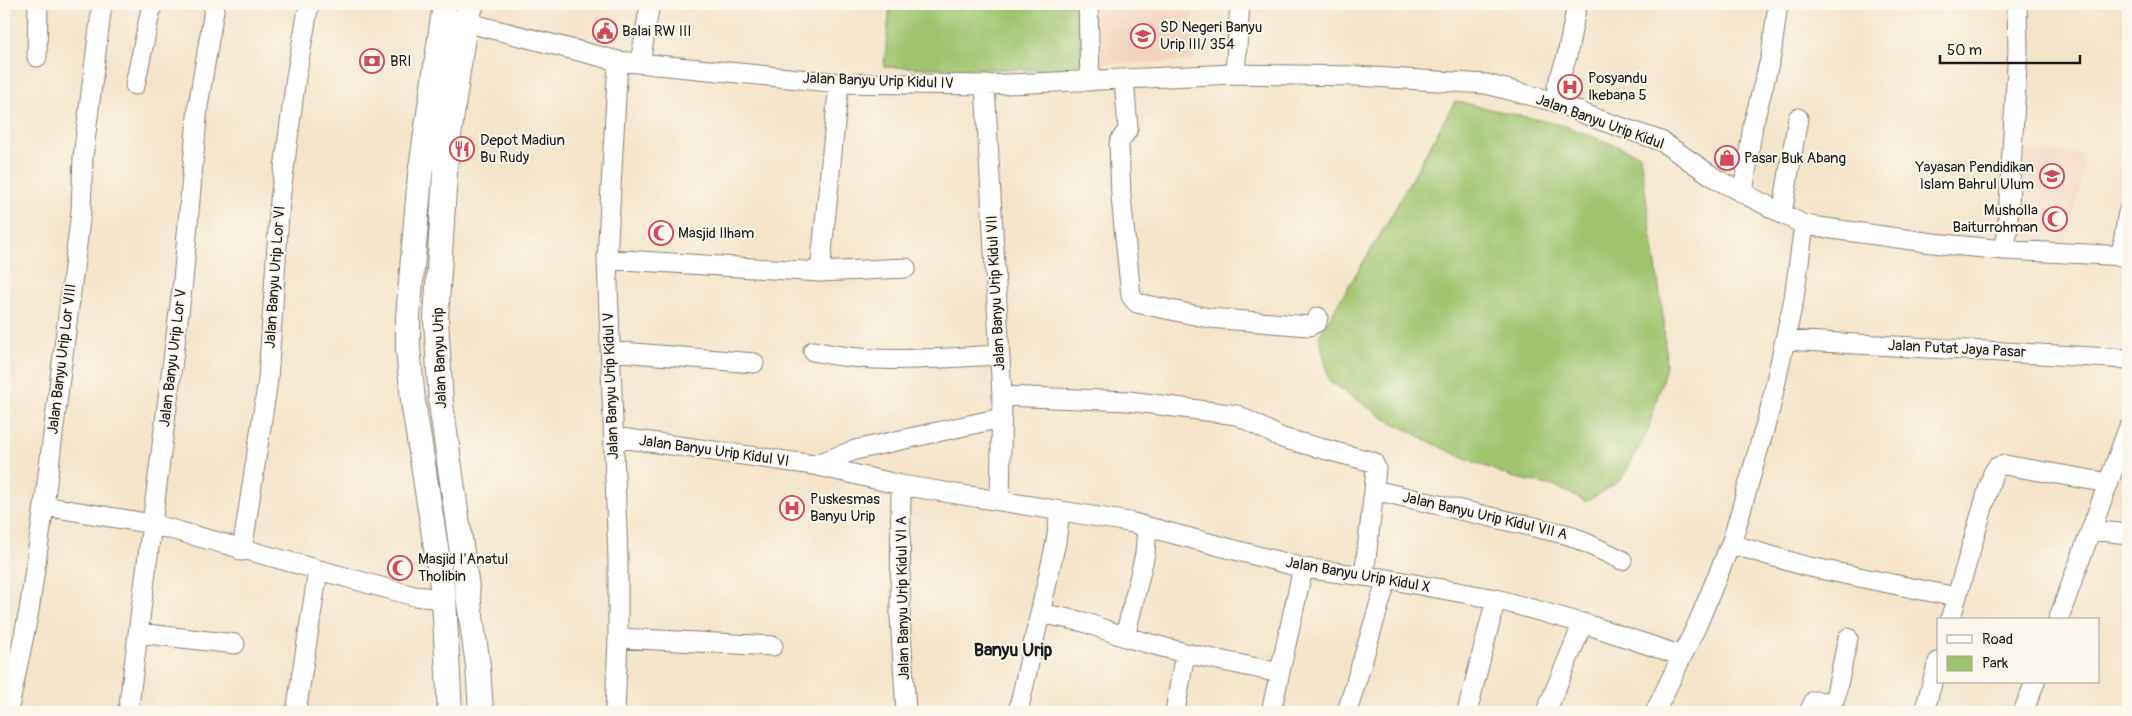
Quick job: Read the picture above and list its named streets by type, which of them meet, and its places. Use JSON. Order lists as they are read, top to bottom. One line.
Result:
{"streets":{"main road":["Jalan Banyu Urip"],"street":["Jalan Banyu Urip Kidul IV","Jalan Banyu Urip Kidul","Jalan Banyu Urip Lor VI","Jalan Banyu Urip Kidul VII","Jalan Putat Jaya Pasar","Jalan Banyu Urip Lor V","Jalan Banyu Urip Lor VIII","Jalan Banyu Urip Kidul V","Jalan Banyu Urip Kidul VI","Jalan Banyu Urip Kidul VII A","Jalan Banyu Urip Kidul X","Jalan Banyu Urip Kidul VI A"]},"crossings":[["Jalan Banyu Urip Kidul IV","Jalan Banyu Urip Kidul"],["Jalan Banyu Urip Kidul IV","Jalan Banyu Urip Kidul VII"],["Jalan Banyu Urip Kidul IV","Jalan Banyu Urip"],["Jalan Banyu Urip Kidul IV","Jalan Banyu Urip Kidul V"],["Jalan Banyu Urip Kidul VII","Jalan Banyu Urip Kidul VI"],["Jalan Banyu Urip Kidul VII","Jalan Banyu Urip Kidul X"],["Jalan Banyu Urip Kidul V","Jalan Banyu Urip Kidul VI"],["Jalan Banyu Urip Kidul VI","Jalan Banyu Urip Kidul X"],["Jalan Banyu Urip Kidul VI","Jalan Banyu Urip Kidul VI A"]],"districts":["Banyu Urip"],"places":{"public building":["Balai RW III"],"school or university":["SD Negeri Banyu Urip III/ 354","Yayasan Pendidikan Islam Bahrul Ulum"],"bank":["BRI"],"hospital":["Posyandu Ikebana 5","Puskesmas Banyu Urip"],"restaurant":["Depot Madiun Bu Rudy"],"shop":["Pasar Buk Abang"],"mosque":["Musholla Baiturrohman","Masjid Ilham","Masjid I'Anatul Tholibin"]},"legend":["Road","Park"],"scale_bar":"50 m"}
